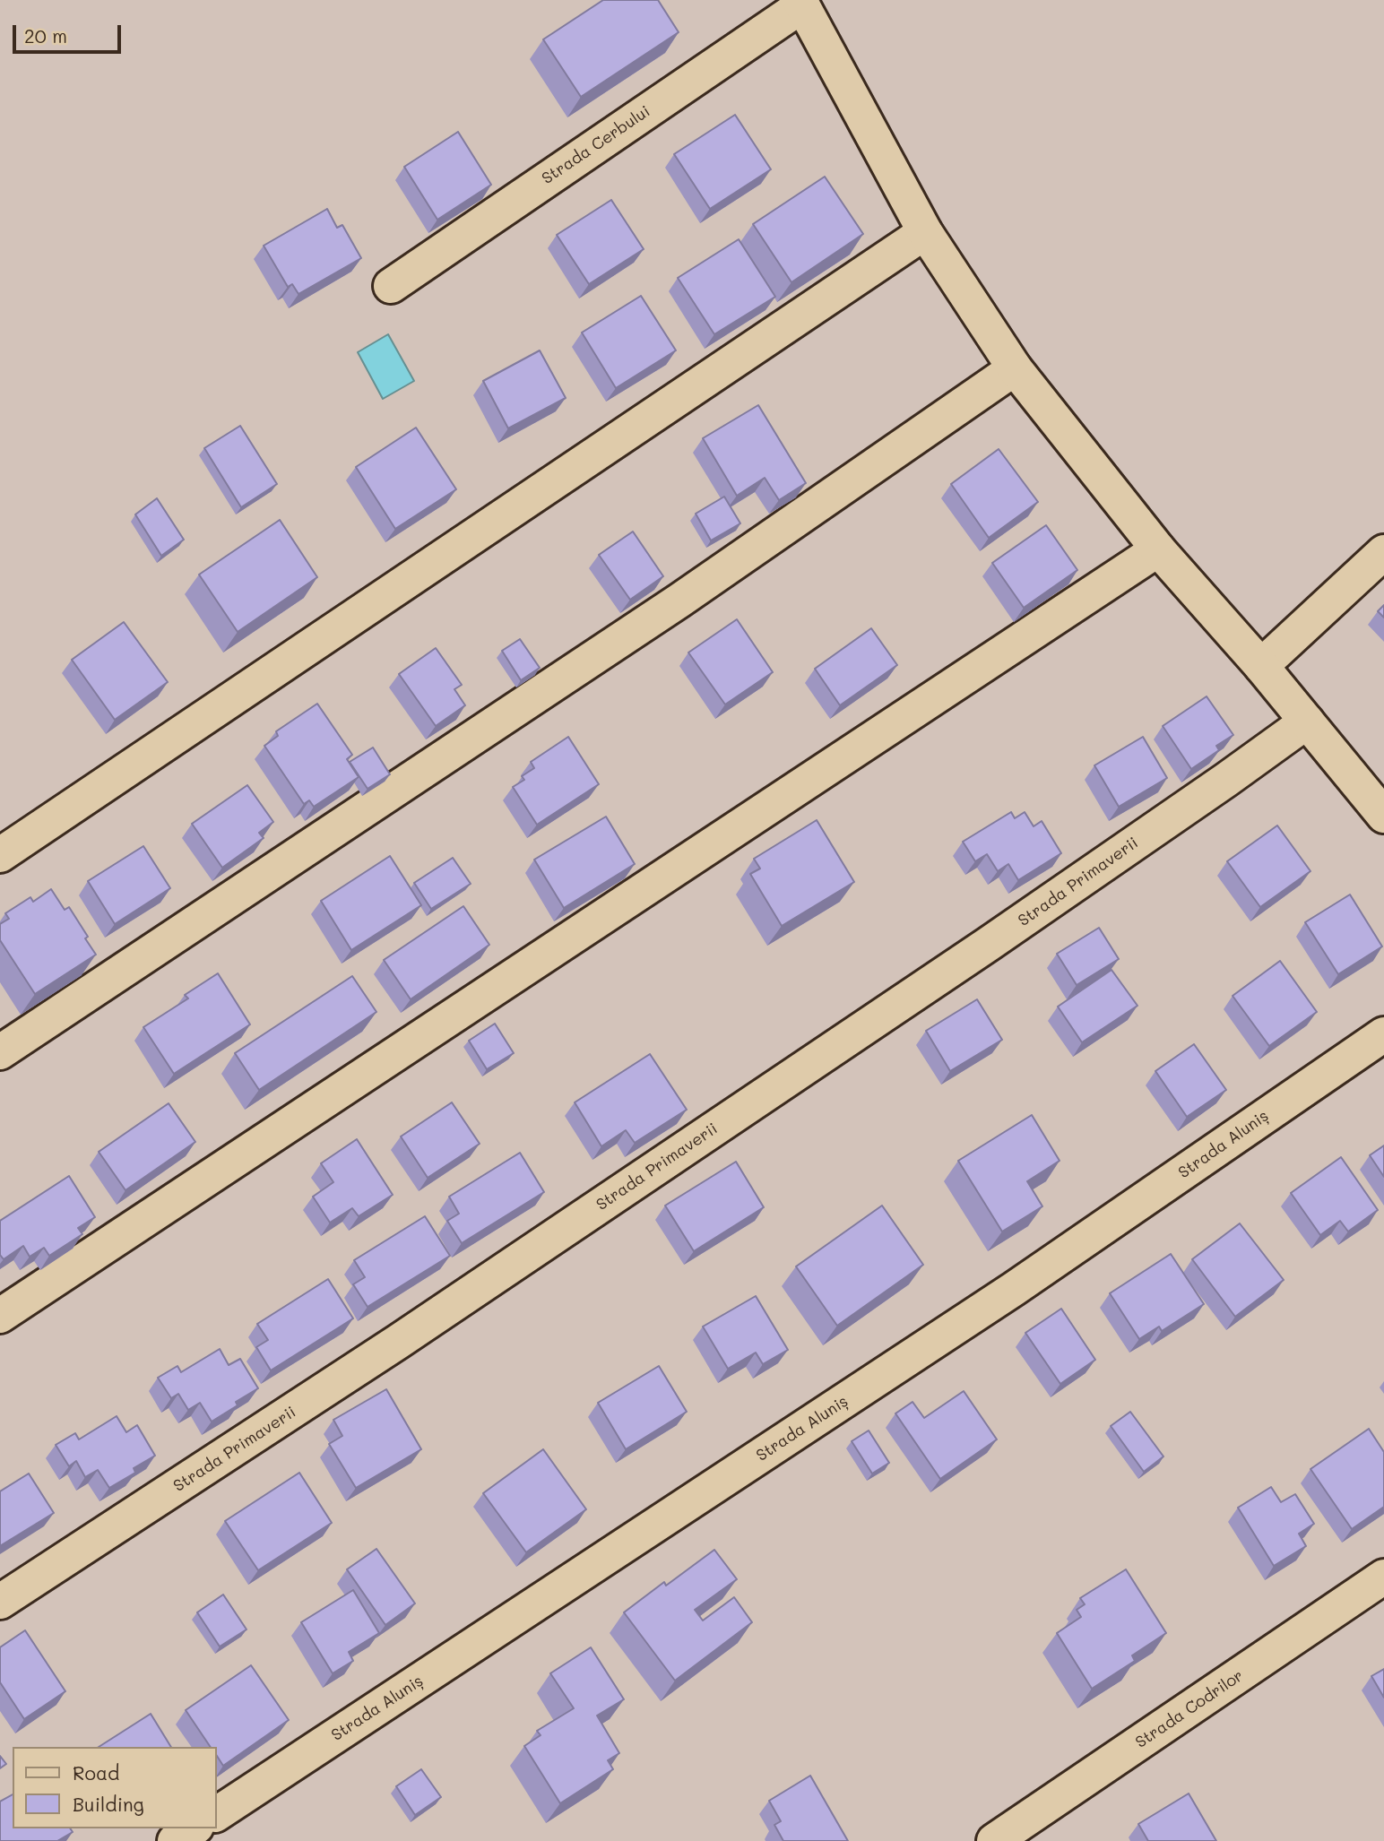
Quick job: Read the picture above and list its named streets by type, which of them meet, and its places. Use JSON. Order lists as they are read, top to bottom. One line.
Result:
{"streets":{"street":["Strada Cerbului","Strada Primaverii","Strada Aluniș","Strada Codrilor"]},"legend":["Road","Building"],"scale_bar":"20 m"}
